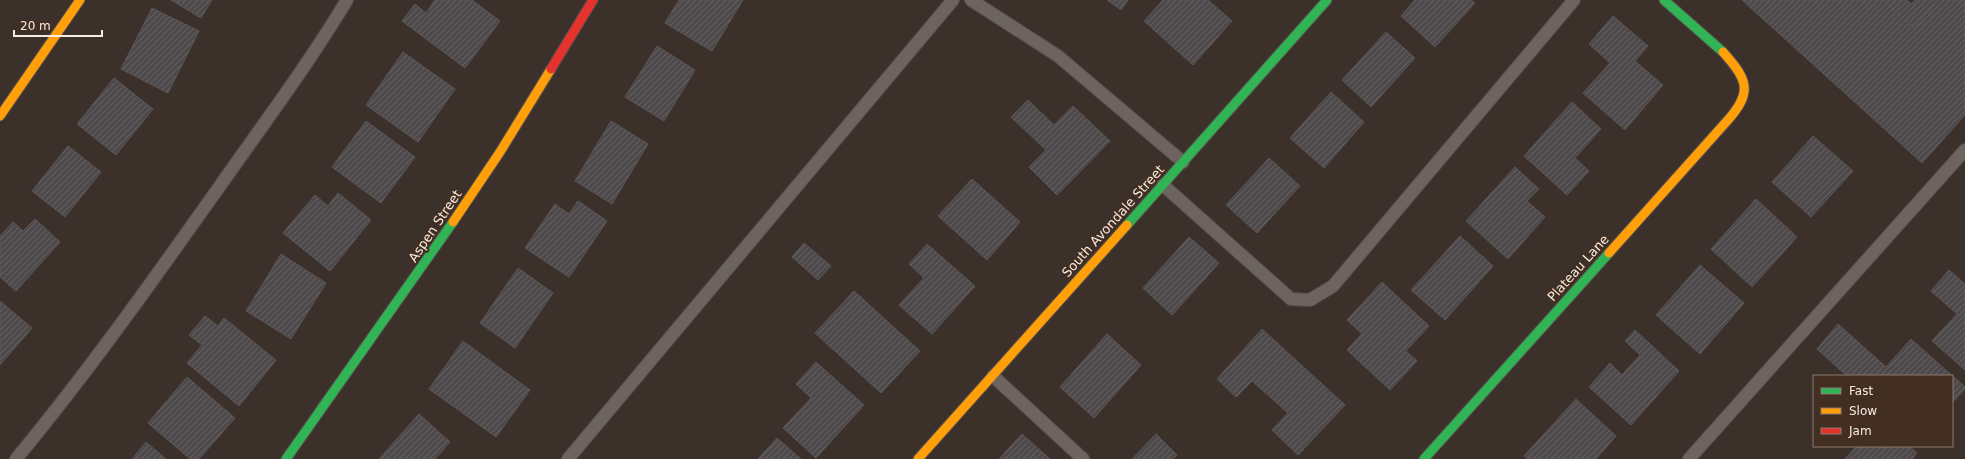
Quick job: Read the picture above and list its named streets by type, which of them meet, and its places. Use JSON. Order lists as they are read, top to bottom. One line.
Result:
{"streets":{"street":["South Avondale Street","Aspen Street","Plateau Lane"]},"legend":["Fast","Slow","Jam"],"scale_bar":"20 m"}
